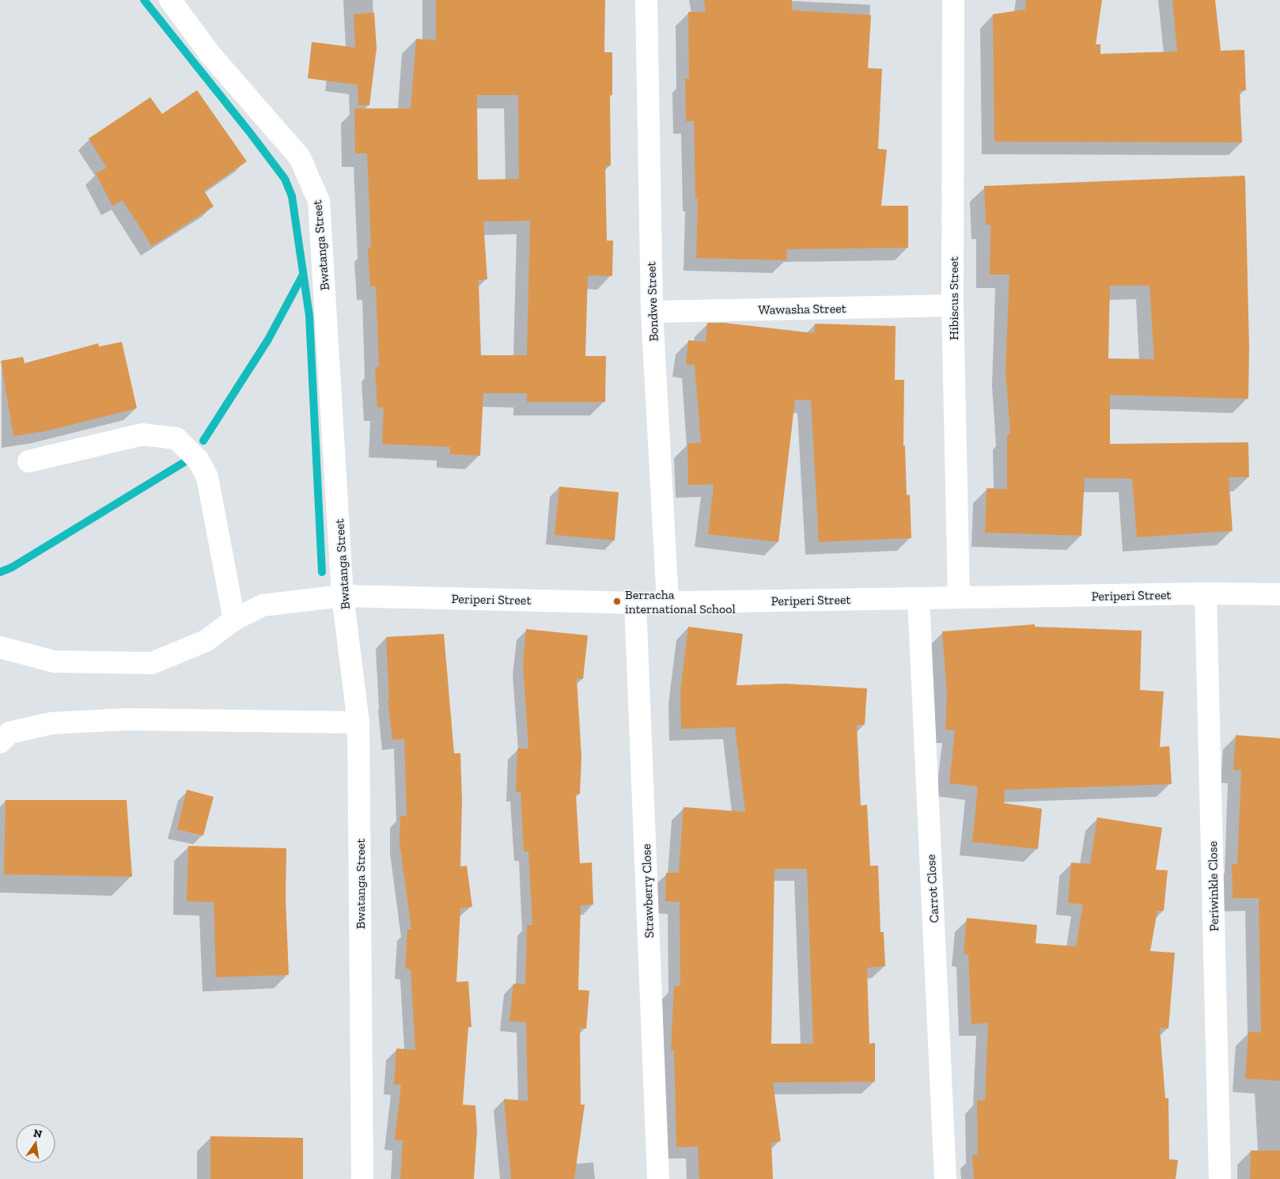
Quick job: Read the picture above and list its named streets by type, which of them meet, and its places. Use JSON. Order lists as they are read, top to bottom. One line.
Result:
{"streets":{"street":["Bwatanga Street","Hibiscus Street","Bondwe Street","Wawasha Street","Periperi Street","Periwinkle Close","Carrot Close","Strawberry Close"]},"crossings":[["Bwatanga Street","Periperi Street"],["Hibiscus Street","Wawasha Street"],["Hibiscus Street","Periperi Street"],["Bondwe Street","Wawasha Street"],["Bondwe Street","Periperi Street"],["Periperi Street","Periwinkle Close"],["Periperi Street","Carrot Close"],["Periperi Street","Strawberry Close"]],"places":["Berracha international School"],"north":"top"}
